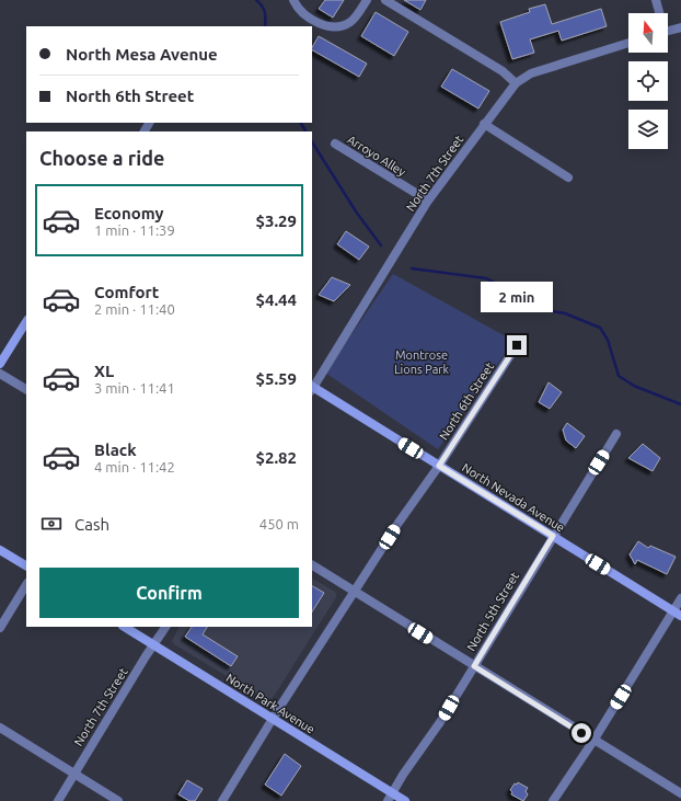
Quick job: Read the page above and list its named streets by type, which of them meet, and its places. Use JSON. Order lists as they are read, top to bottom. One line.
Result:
{"streets":{"street":["Arroyo Alley","North 7th Street","North 6th Street","North Nevada Avenue","North 5th Street","North Park Avenue"]},"crossings":[["Arroyo Alley","North 7th Street"],["North 7th Street","North Nevada Avenue"],["North 7th Street","North Park Avenue"],["North 6th Street","North Nevada Avenue"],["North 6th Street","North Park Avenue"],["North Nevada Avenue","North 5th Street"],["North 5th Street","North Park Avenue"]],"parks":["Montrose Lions Park"],"north":"top","page":{"banner":["North Mesa Avenue","North 6th Street"],"heading":"Choose a ride","list":[{"name":"Economy","note":"1 min · 11:39","value":"$3.29"},{"name":"Comfort","note":"2 min · 11:40","value":"$4.44"},{"name":"XL","note":"3 min · 11:41","value":"$5.59"},{"name":"Black","note":"4 min · 11:42","value":"$2.82"}],"bubble":"2 min","pay":["Cash","450 m"],"buttons":"Confirm"}}
